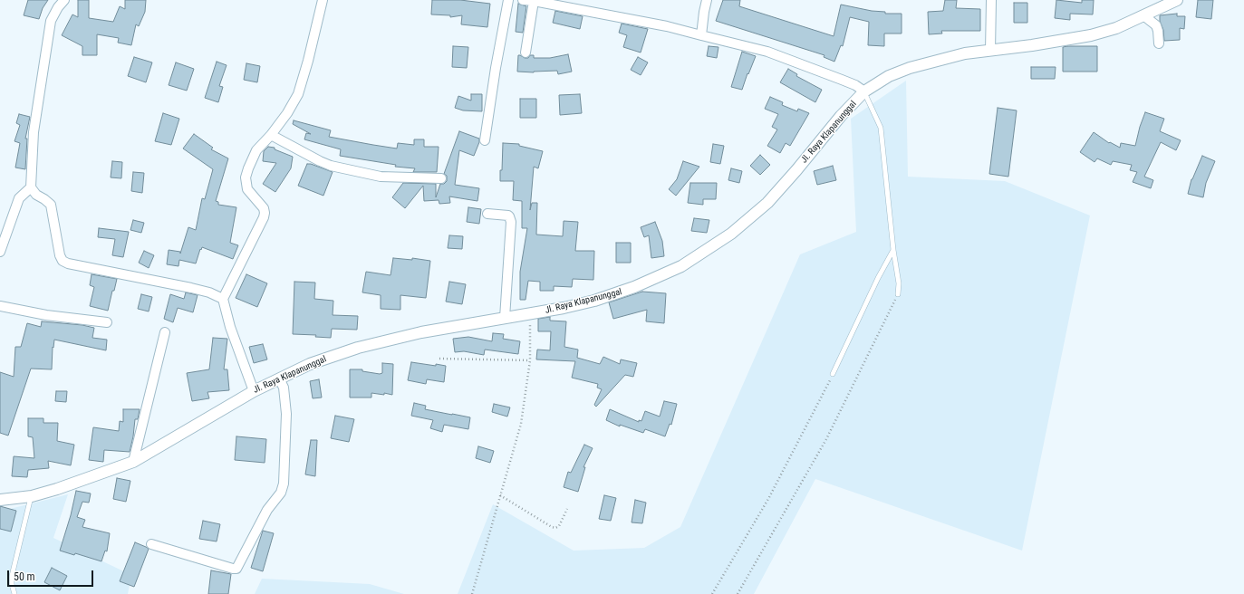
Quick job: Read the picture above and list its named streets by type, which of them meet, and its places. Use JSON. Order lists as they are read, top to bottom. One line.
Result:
{"streets":{"street":["Jl. Raya Klapanunggal"]},"scale_bar":"50 m"}
